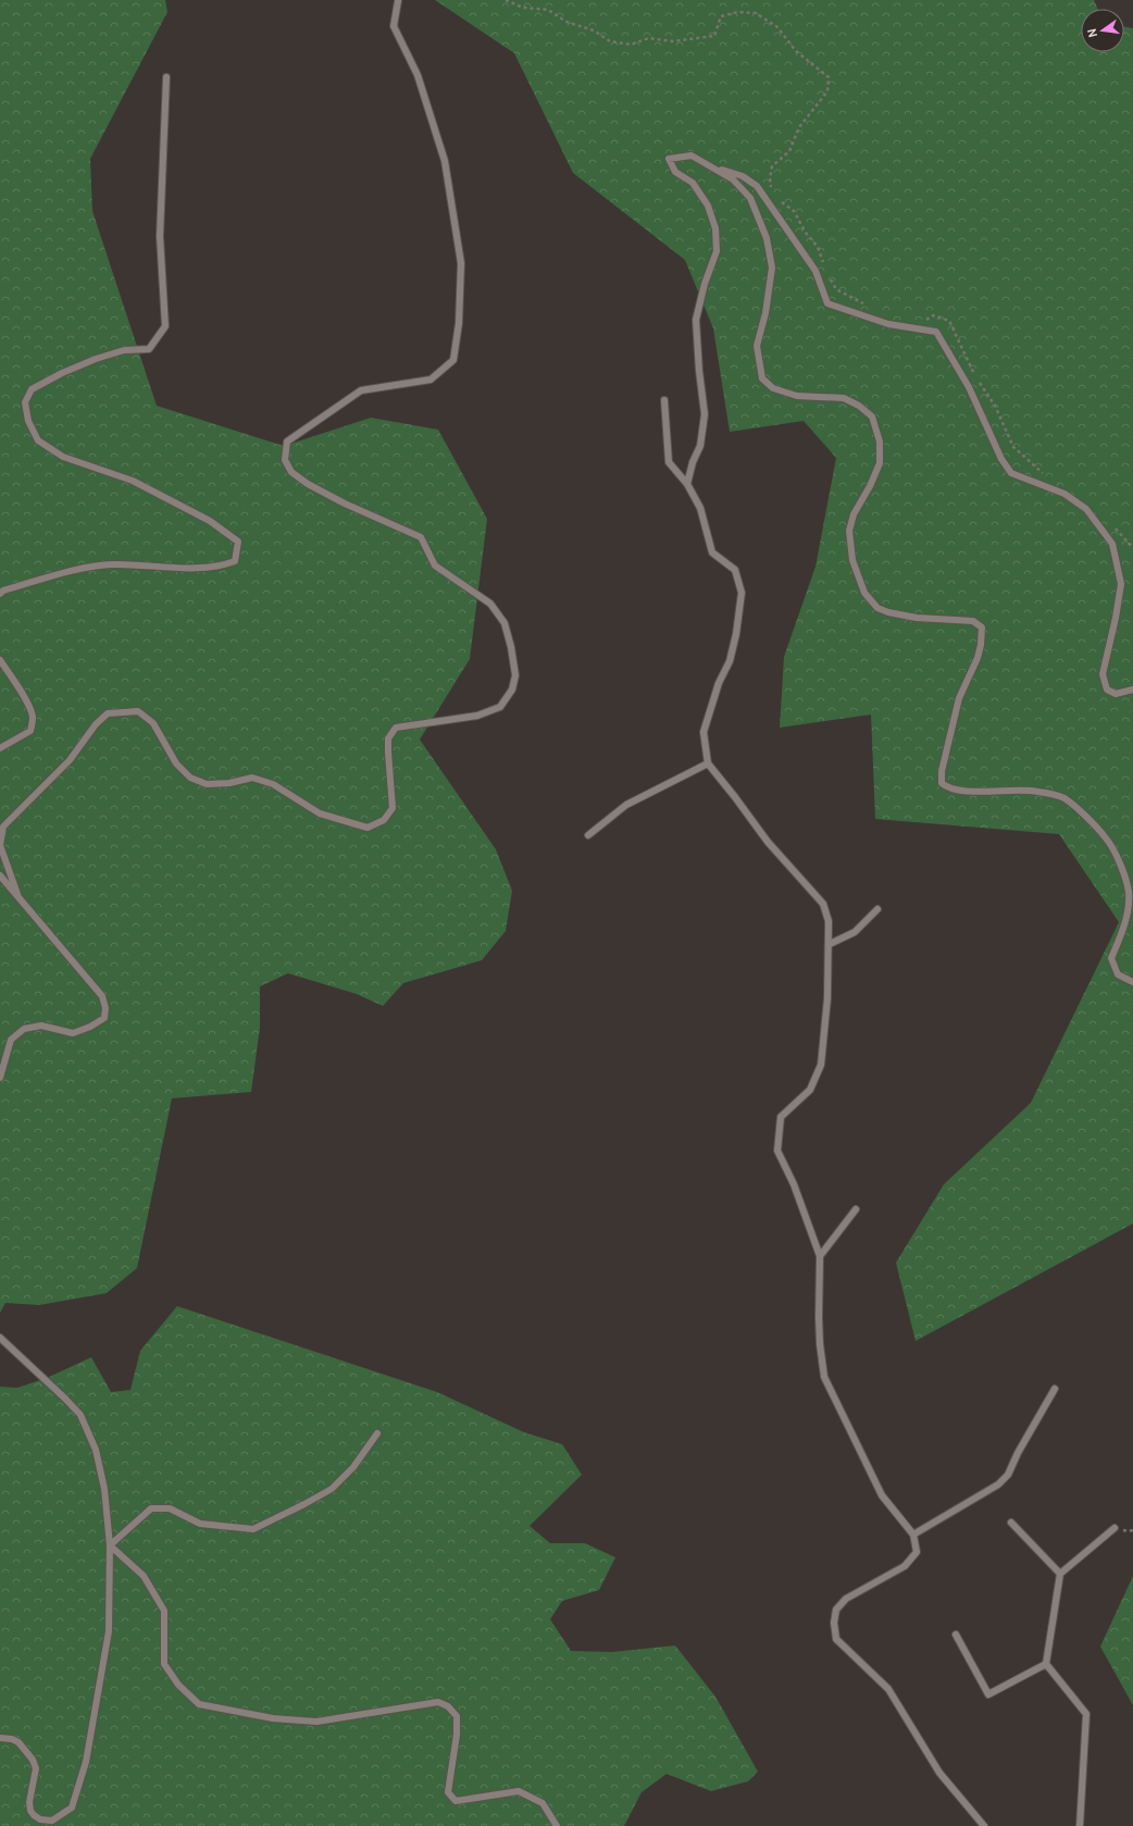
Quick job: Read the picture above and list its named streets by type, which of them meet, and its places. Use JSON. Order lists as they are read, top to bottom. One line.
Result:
{"north":"left"}
